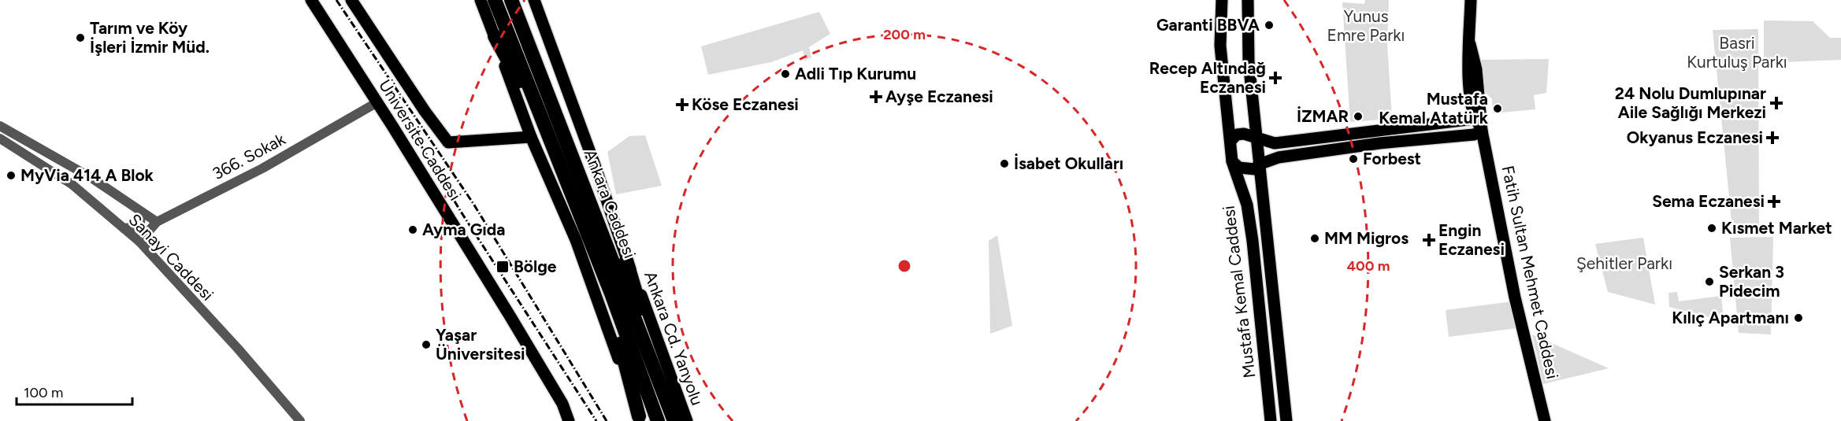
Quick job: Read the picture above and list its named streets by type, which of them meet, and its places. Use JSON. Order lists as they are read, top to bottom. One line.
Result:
{"streets":{"highway":["Ankara Caddesi"],"main road":["Üniversite Caddesi","Fatih Sultan Mehmet Caddesi","Mustafa Kemal Caddesi","Ankara Cd. Yanyolu"],"street":["366. Sokak","Sanayi Caddesi"]},"crossings":[["Üniversite Caddesi","366. Sokak"],["366. Sokak","Sanayi Caddesi"]],"parks":["Yunus Emre Parkı","Basri Kurtuluş Parkı","Şehitler Parkı"],"places":{"other":["Garanti BBVA","Tarım ve Köy İşleri İzmir Müd.","Adli Tıp Kurumu","Mustafa Kemal Atatürk","İZMAR","Forbest","İsabet Okulları","MyVia 414 A Blok","Kısmet Market","Ayma Gıda","MM Migros","Serkan 3 Pidecim","Kılıç Apartmanı","Yaşar Üniversitesi"],"health":["Recep Altındağ Eczanesi","Ayşe Eczanesi","24 Nolu Dumlupınar Aile Sağlığı Merkezi","Köse Eczanesi","Okyanus Eczanesi","Sema Eczanesi","Engin Eczanesi"],"transit":["Bölge"]},"scale_bar":"100 m","rings":["200 m","400 m"]}
